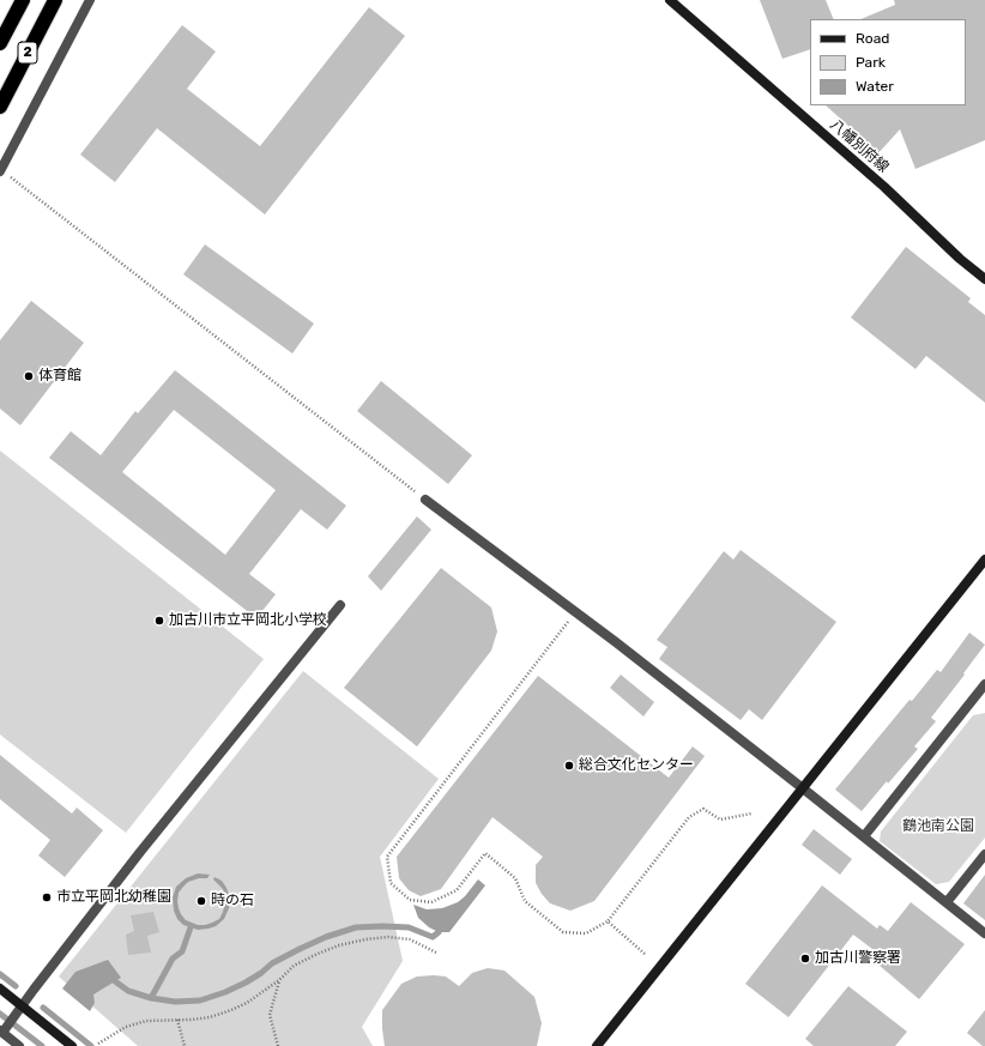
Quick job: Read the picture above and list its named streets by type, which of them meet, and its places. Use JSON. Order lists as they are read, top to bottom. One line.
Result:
{"streets":{"highway":["2"],"street":["八幡別府線"]},"parks":["鶴池南公園"],"places":["体育館","加古川市立平岡北小学校","総合文化センター","市立平岡北幼稚園","時の石","加古川警察署"],"legend":["Road","Park","Water"]}
